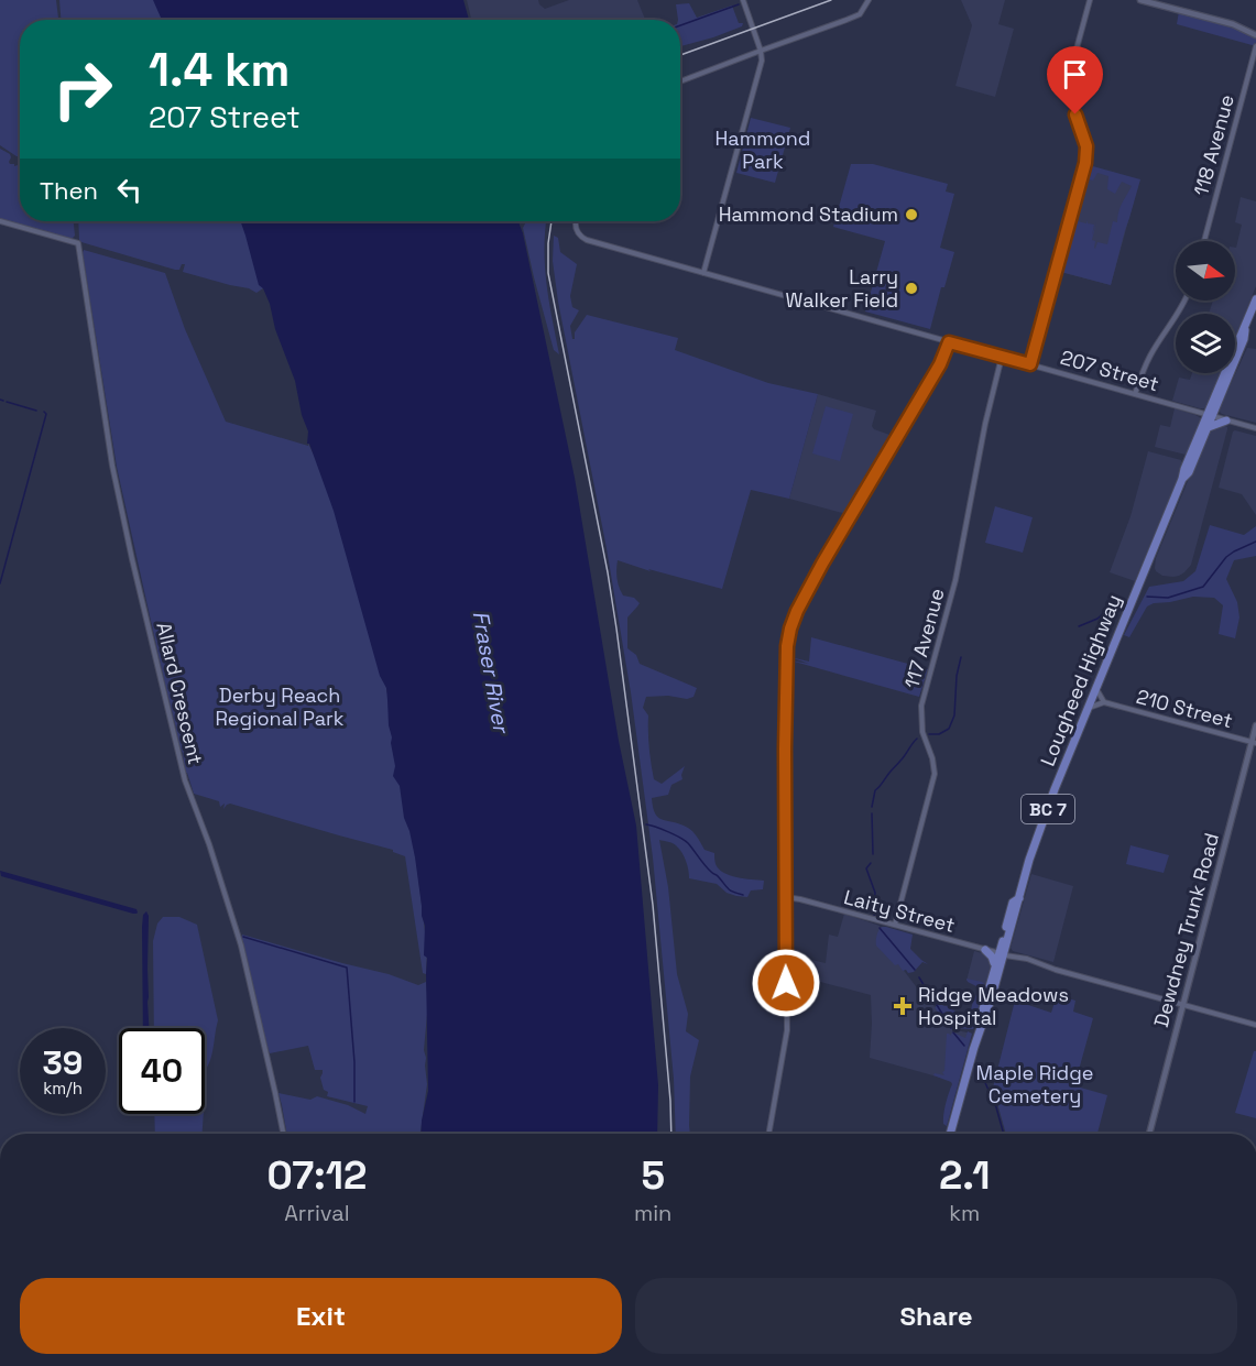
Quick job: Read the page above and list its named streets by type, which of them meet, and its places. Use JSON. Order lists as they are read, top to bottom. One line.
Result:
{"streets":{"highway":["Lougheed Highway","BC 7"],"main road":["Dewdney Trunk Road"],"street":["118 Avenue","207 Street","117 Avenue","Allard Crescent","210 Street","Laity Street"]},"crossings":[["207 Street","117 Avenue"],["207 Street","Lougheed Highway"],["117 Avenue","Laity Street"],["Lougheed Highway","Laity Street"],["210 Street","Dewdney Trunk Road"],["Laity Street","Dewdney Trunk Road"]],"water":["Fraser River"],"parks":["Hammond Park","Derby Reach Regional Park","Maple Ridge Cemetery"],"places":{"other":["Hammond Stadium","Larry Walker Field"],"health":["Ridge Meadows Hospital"]},"north":"right","page":{"turn":["1.4 km","207 Street"],"then":"Then","speed":"39 km/h","limit":"40","eta":["07:12","Arrival","5","min","2.1","km"],"buttons":["Exit","Share"]}}
